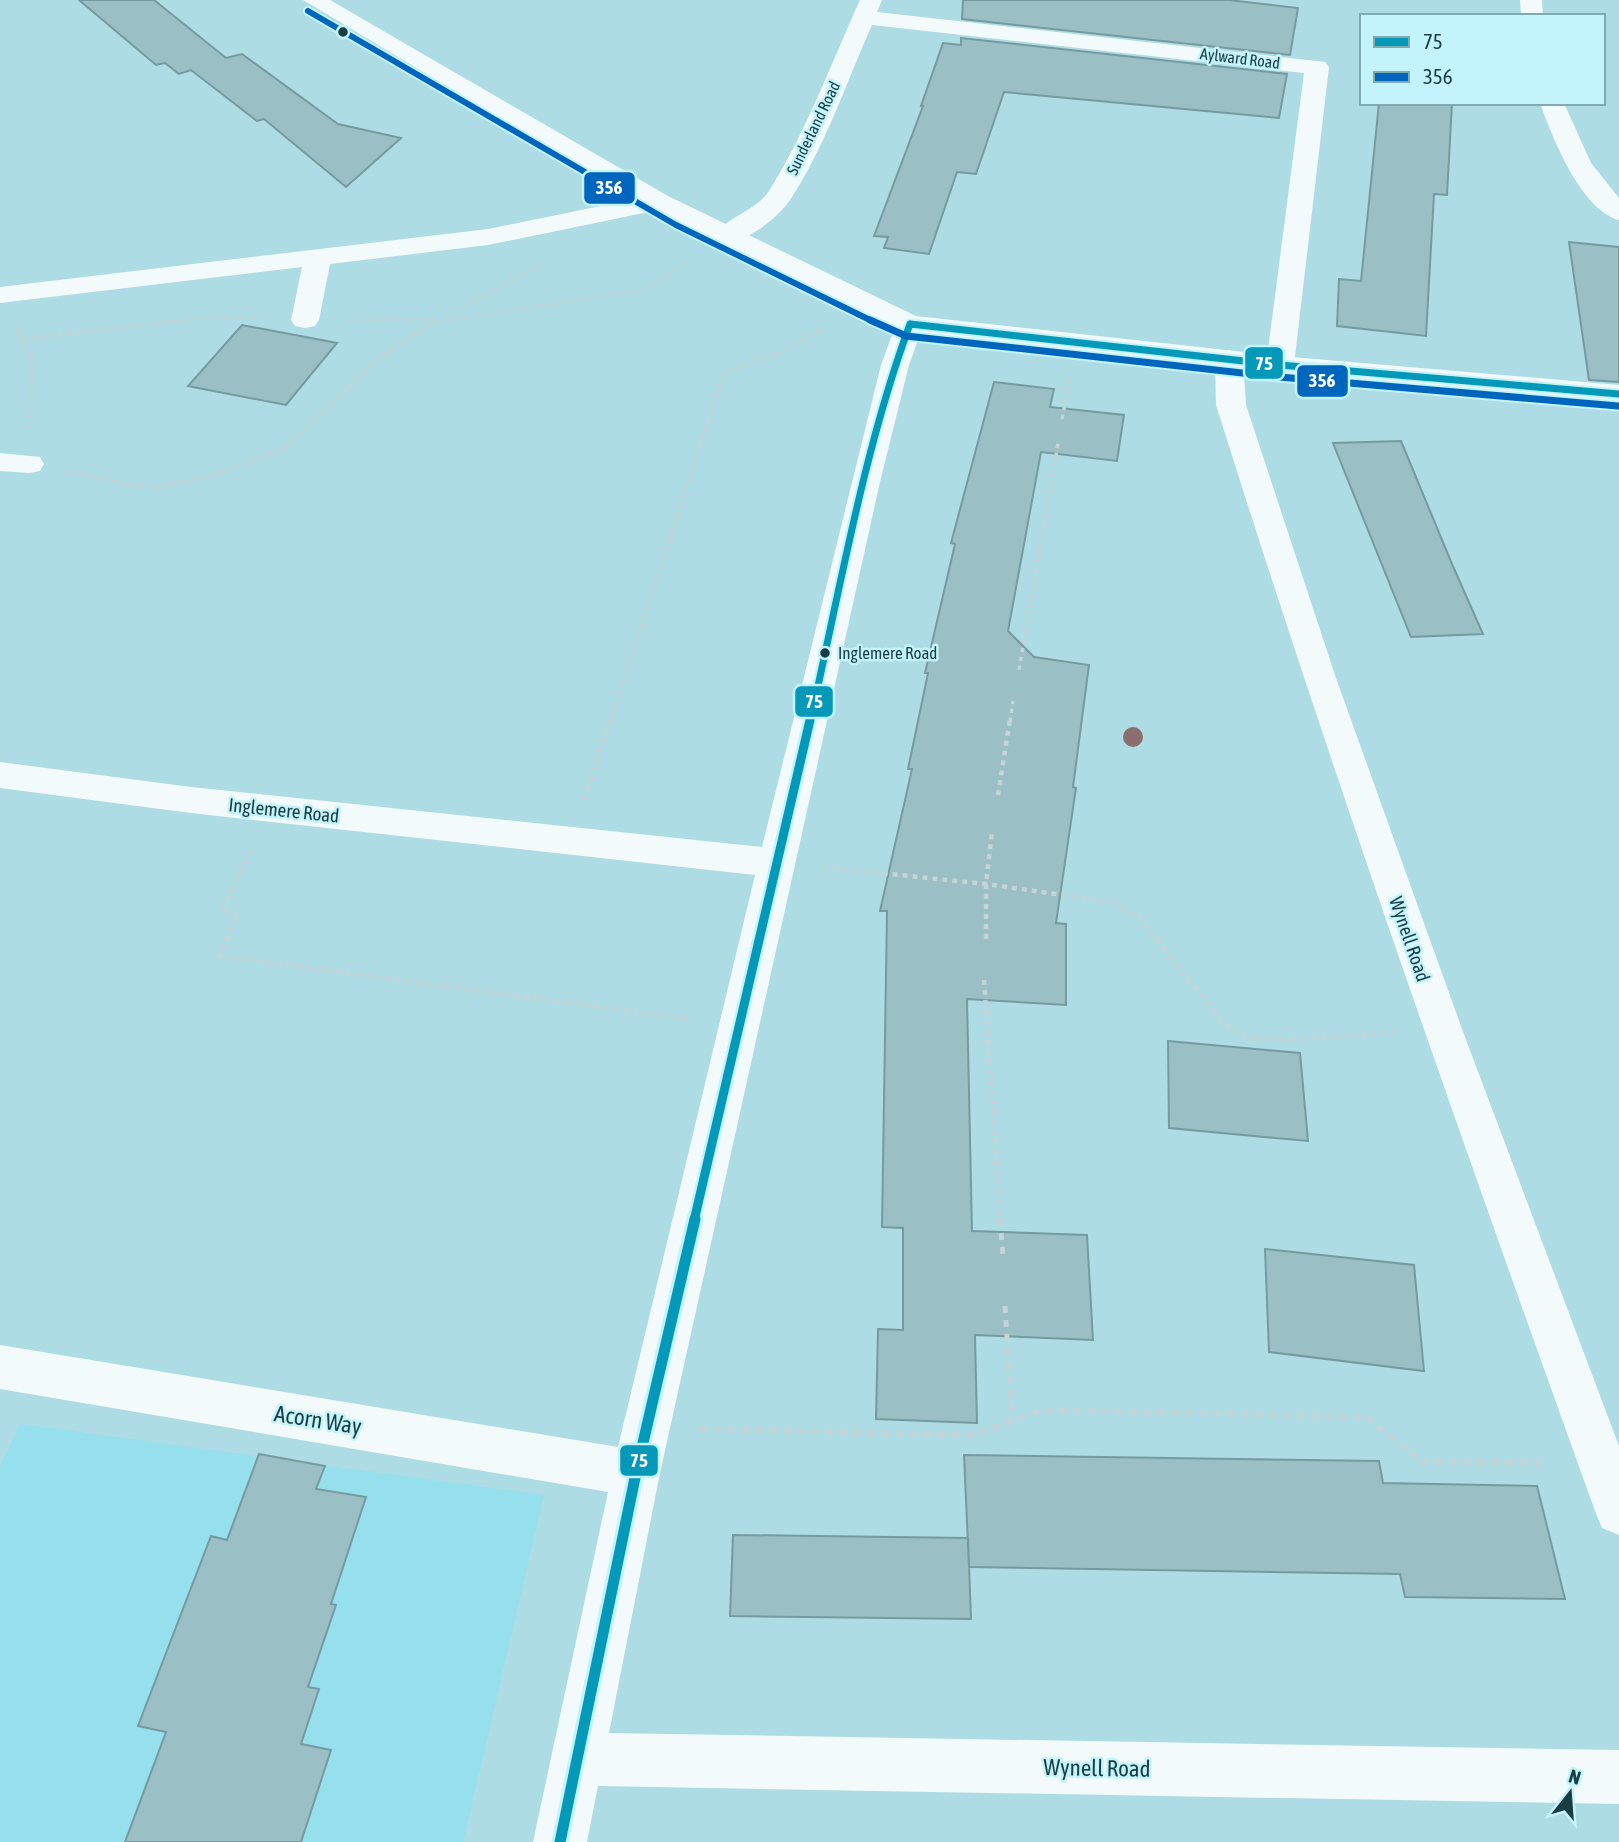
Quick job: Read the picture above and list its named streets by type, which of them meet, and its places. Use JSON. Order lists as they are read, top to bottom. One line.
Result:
{"streets":{"street":["Aylward Road","Sunderland Road","Inglemere Road","Wynell Road","Acorn Way"]},"crossings":[["Aylward Road","Sunderland Road"]],"places":["Inglemere Road"],"lines":["transit line 356","transit line 75"],"legend":["75","356"],"north":"top"}
